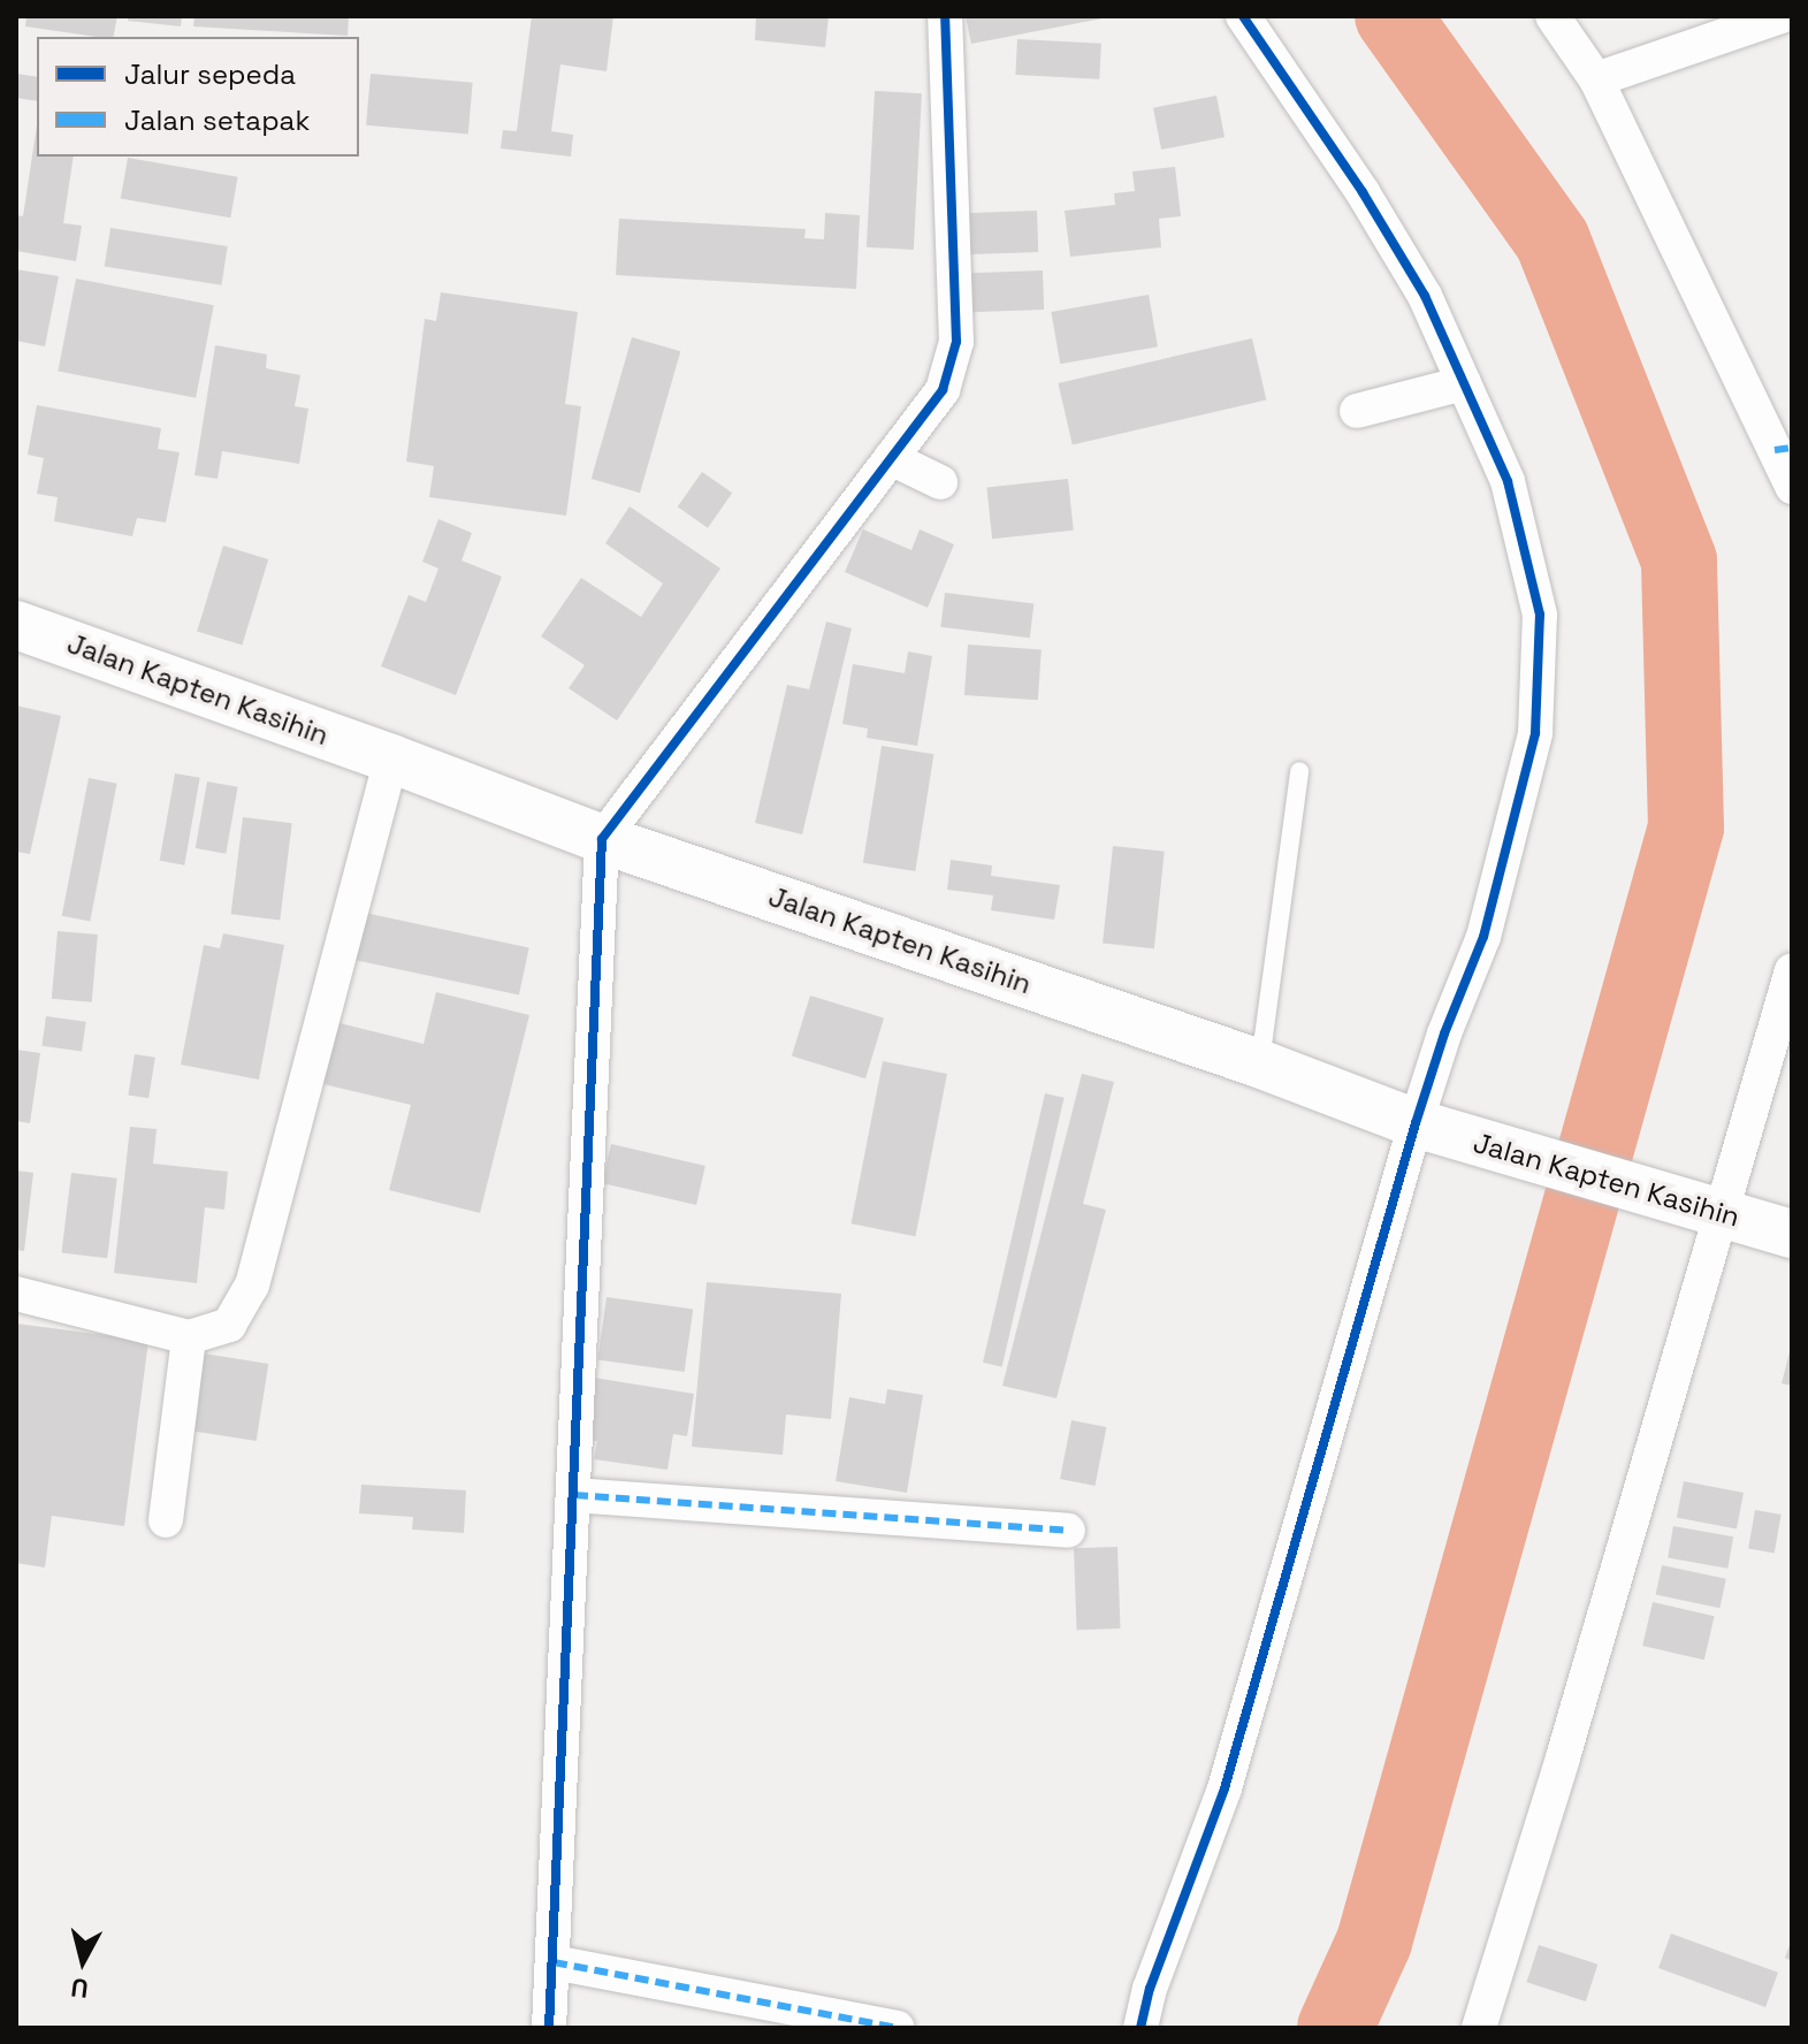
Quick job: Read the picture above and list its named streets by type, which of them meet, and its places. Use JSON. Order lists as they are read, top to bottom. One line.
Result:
{"streets":{"main road":["Jalan Kapten Kasihin"]},"legend":["Jalur sepeda","Jalan setapak"],"north":"bottom"}
